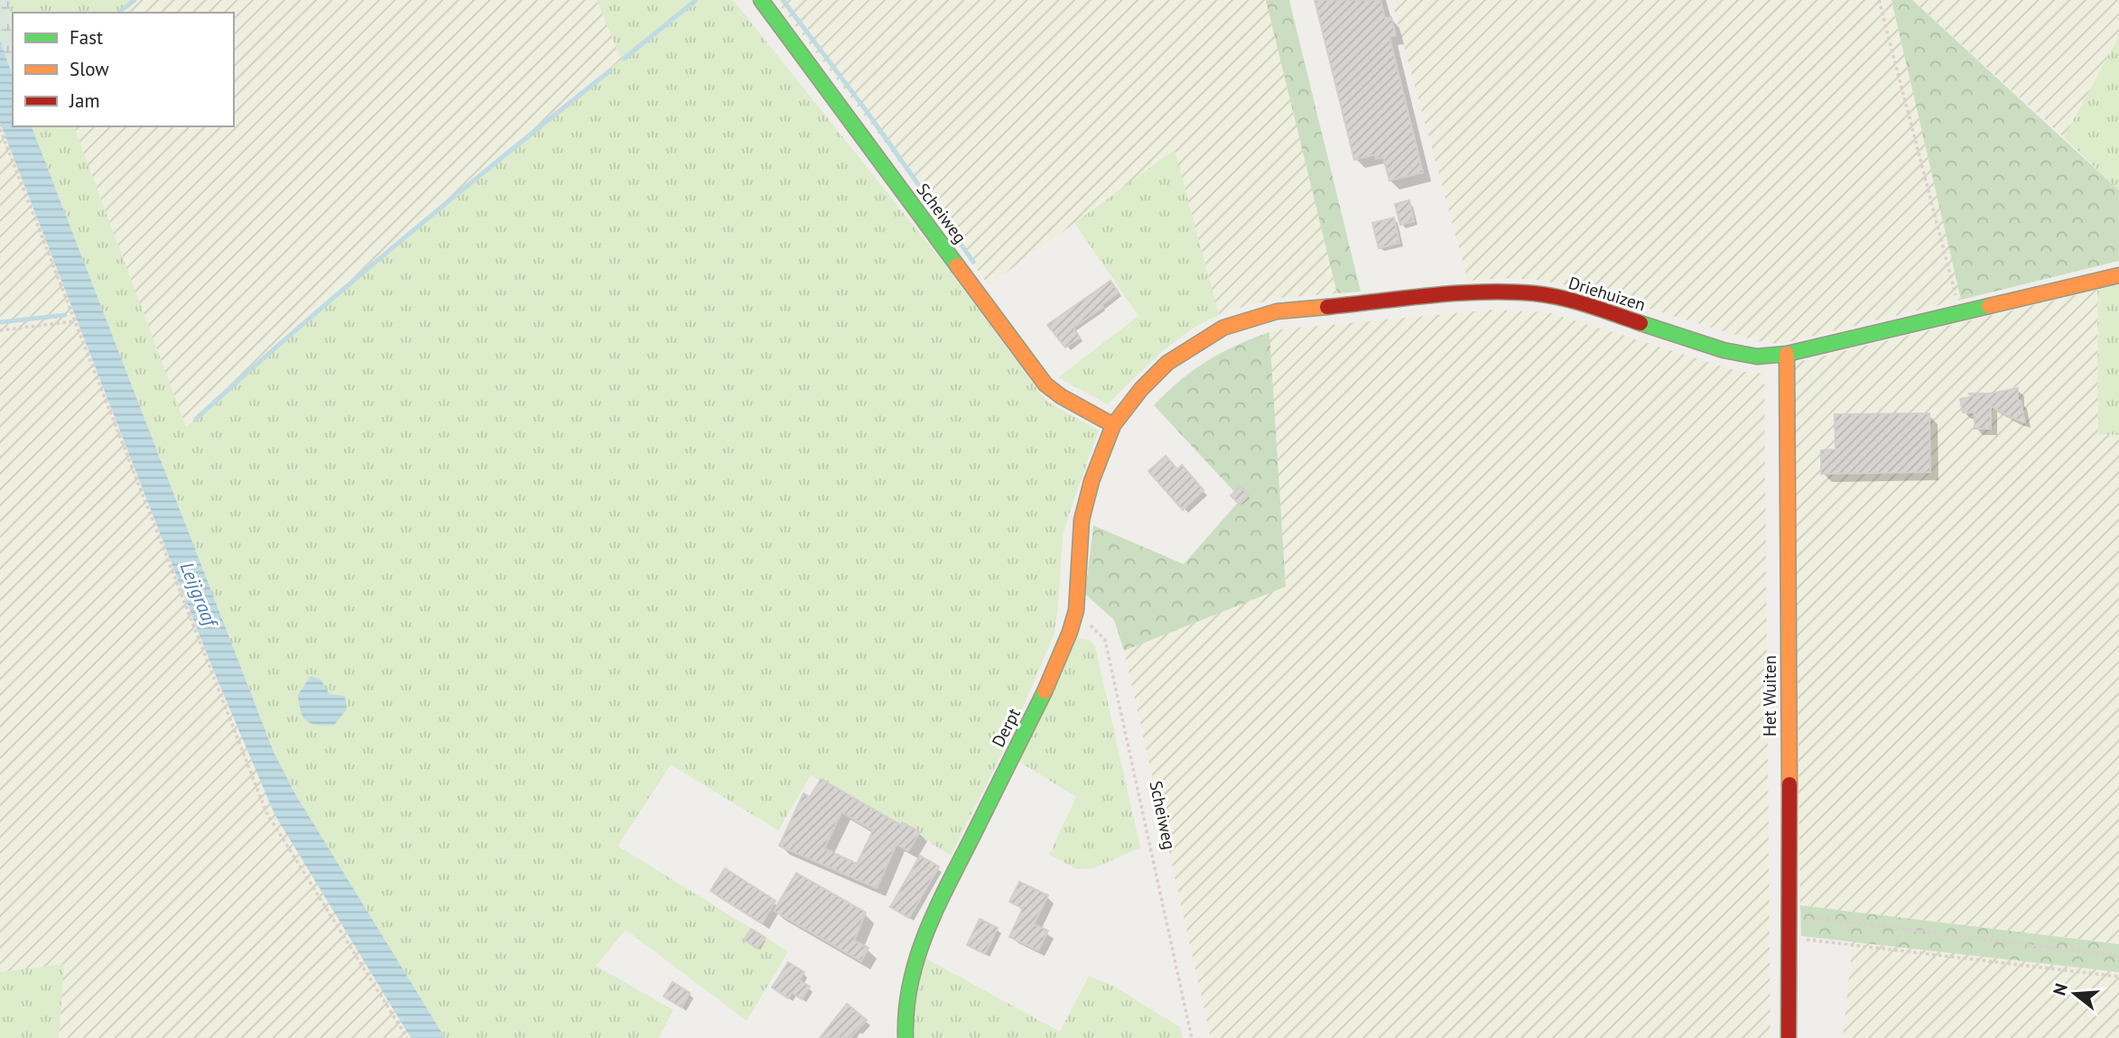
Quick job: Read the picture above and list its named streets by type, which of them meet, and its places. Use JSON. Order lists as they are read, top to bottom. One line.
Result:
{"streets":{"street":["Scheiweg","Driehuizen","Het Wuiten","Derpt"]},"crossings":[["Scheiweg","Driehuizen"],["Scheiweg","Derpt"],["Driehuizen","Het Wuiten"],["Driehuizen","Derpt"]],"water":["Leijgraaf"],"legend":["Fast","Slow","Jam"],"north":"left"}
